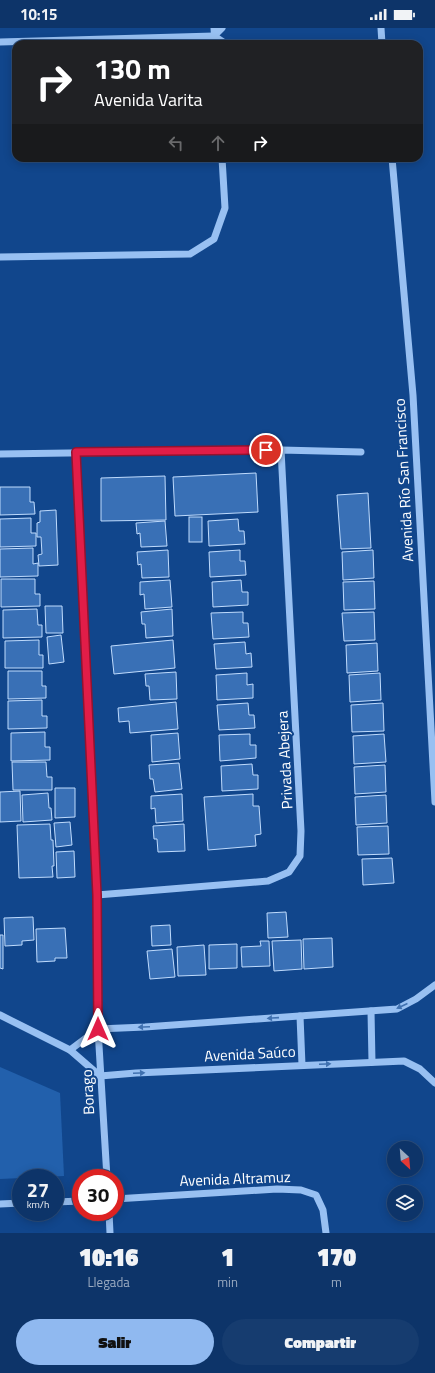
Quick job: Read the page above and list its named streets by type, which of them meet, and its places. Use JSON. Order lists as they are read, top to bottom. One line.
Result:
{"streets":{"street":["Avenida Río San Francisco","Privada Abejera","Avenida Saúco","Borago","Avenida Altramuz"]},"crossings":[["Privada Abejera","Borago"],["Avenida Saúco","Borago"]],"north":"bottom right","page":{"status":"10:15","turn":["130 m","Avenida Varita"],"speed":"27 km/h","limit":"30","eta":["10:16","Llegada","1","min","170","m"],"buttons":["Salir","Compartir"]}}
